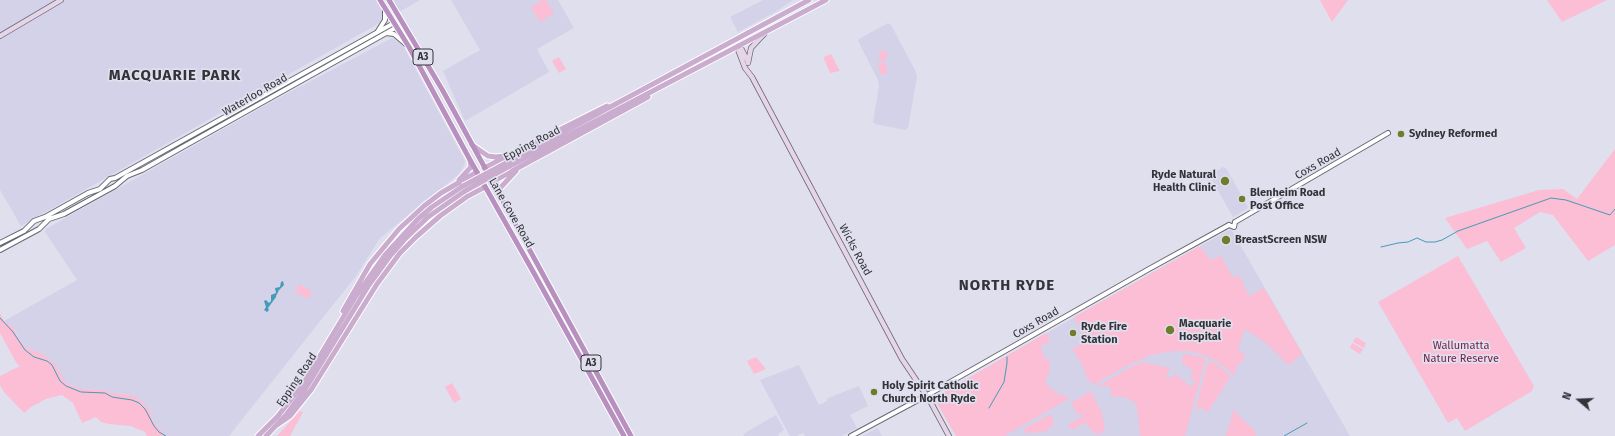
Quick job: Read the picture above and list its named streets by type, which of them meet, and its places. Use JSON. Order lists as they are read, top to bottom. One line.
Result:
{"streets":{"highway":["A3","Waterloo Road","Lane Cove Road"],"main road":["Epping Road","Wicks Road"],"street":["Coxs Road"]},"crossings":[["Waterloo Road","Lane Cove Road"],["Epping Road","Wicks Road"],["Coxs Road","Wicks Road"]],"districts":["MACQUARIE PARK","NORTH RYDE"],"parks":["Wallumatta Nature Reserve"],"places":["Sydney Reformed","Ryde Natural Health Clinic","Blenheim Road Post Office","BreastScreen NSW","Macquarie Hospital","Ryde Fire Station","Holy Spirit Catholic Church North Ryde"],"north":"left"}
